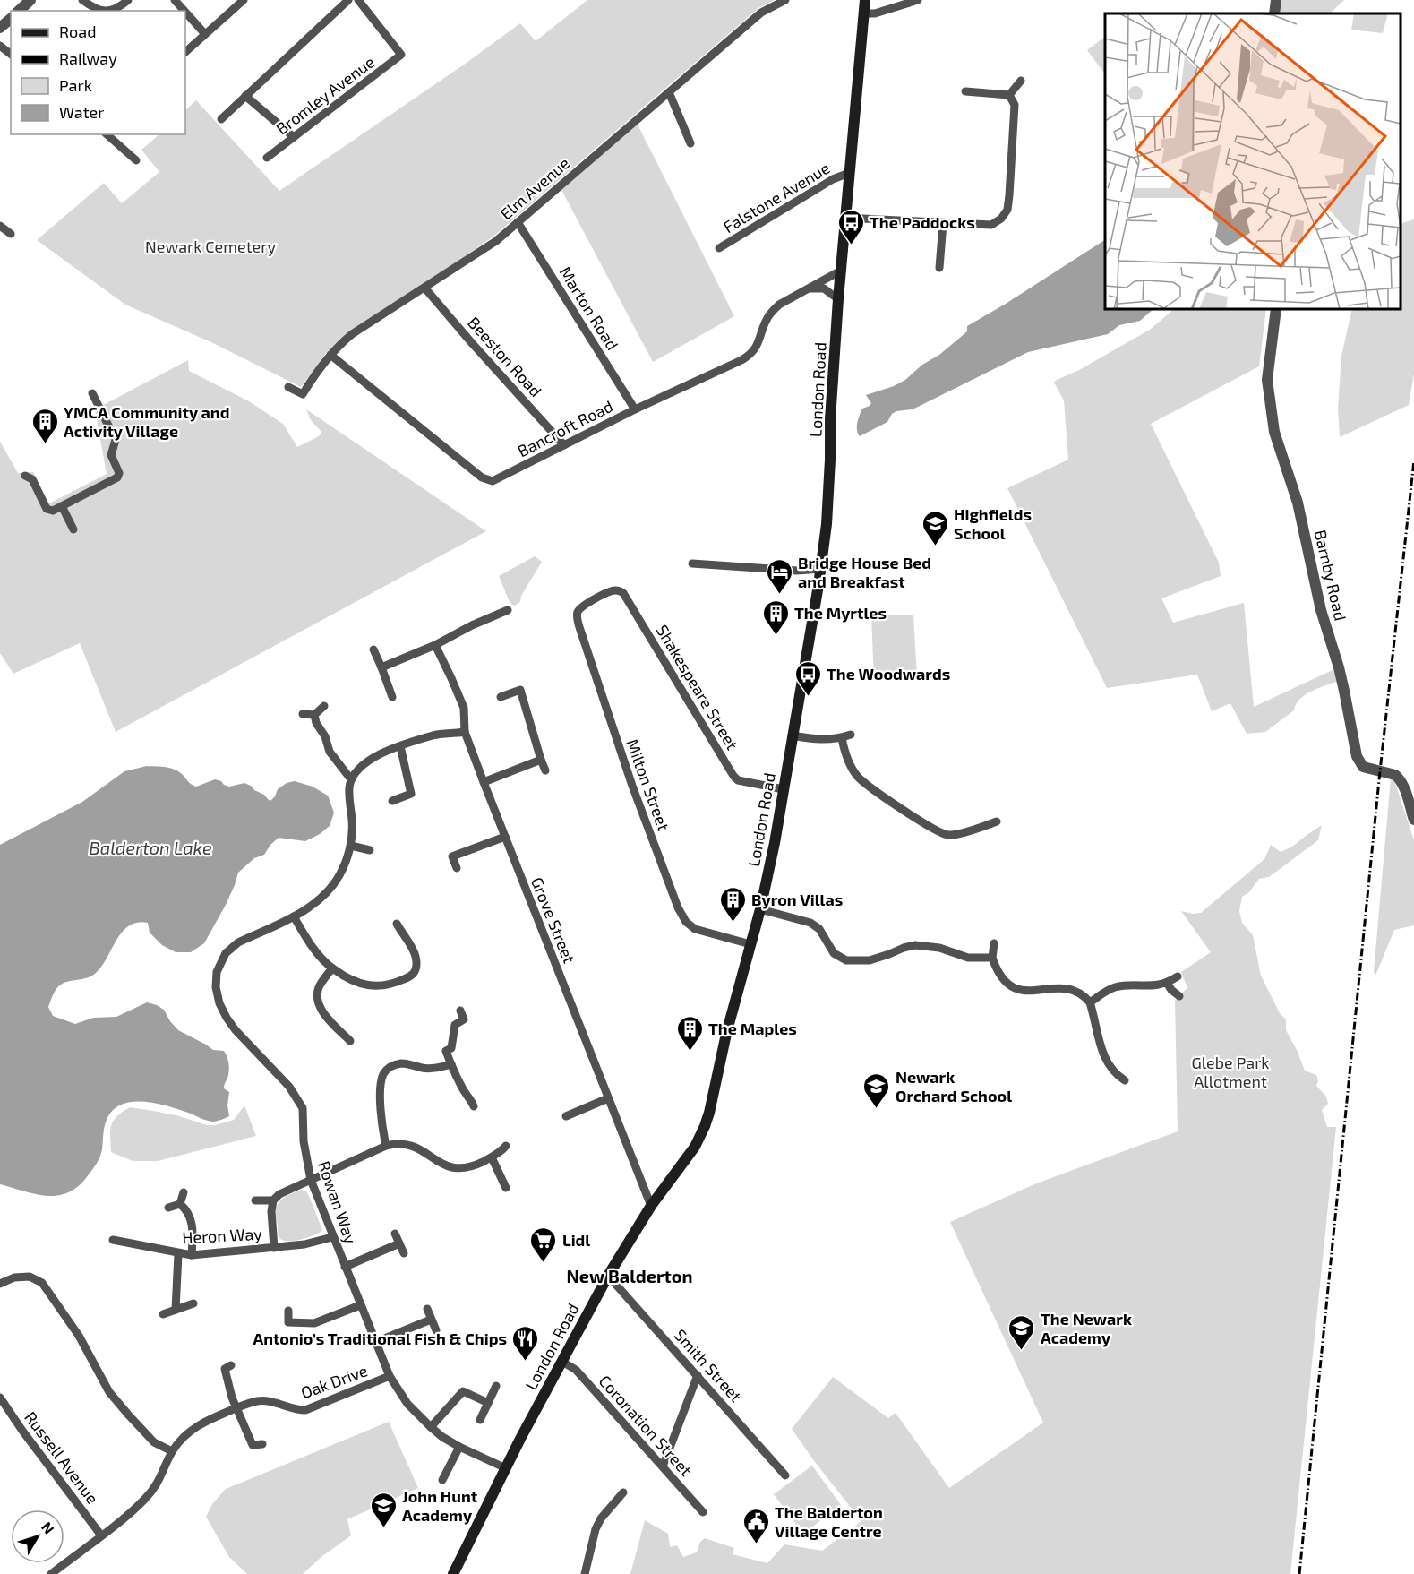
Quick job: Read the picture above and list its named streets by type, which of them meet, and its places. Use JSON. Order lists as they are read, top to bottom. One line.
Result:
{"streets":{"main road":["London Road"],"street":["Bromley Avenue","Elm Avenue","Falstone Avenue","Marton Road","Beeston Road","Bancroft Road","Barnby Road","Shakespeare Street","Milton Street","Grove Street","Rowan Way","Heron Way","Smith Street","Oak Drive","Coronation Street","Russell Avenue"]},"crossings":[["Elm Avenue","Marton Road"],["Elm Avenue","Beeston Road"],["Elm Avenue","Bancroft Road"],["Falstone Avenue","London Road"],["Marton Road","Bancroft Road"],["Beeston Road","Bancroft Road"],["London Road","Bancroft Road"],["London Road","Shakespeare Street"],["London Road","Milton Street"],["London Road","Grove Street"],["London Road","Rowan Way"],["London Road","Smith Street"],["London Road","Coronation Street"],["Shakespeare Street","Milton Street"],["Rowan Way","Heron Way"],["Rowan Way","Oak Drive"]],"districts":["New Balderton"],"water":["Balderton Lake"],"parks":["Newark Cemetery","Glebe Park Allotment"],"places":{"bus stop":["The Paddocks","The Woodwards"],"building":["YMCA Community and Activity Village","The Myrtles","Byron Villas","The Maples"],"school or university":["Highfields School","Newark Orchard School","The Newark Academy","John Hunt Academy"],"hotel":["Bridge House Bed and Breakfast"],"supermarket":["Lidl"],"restaurant":["Antonio’s Traditional Fish & Chips"],"public building":["The Balderton Village Centre"]},"legend":["Road","Railway","Park","Water"],"north":"top right"}
